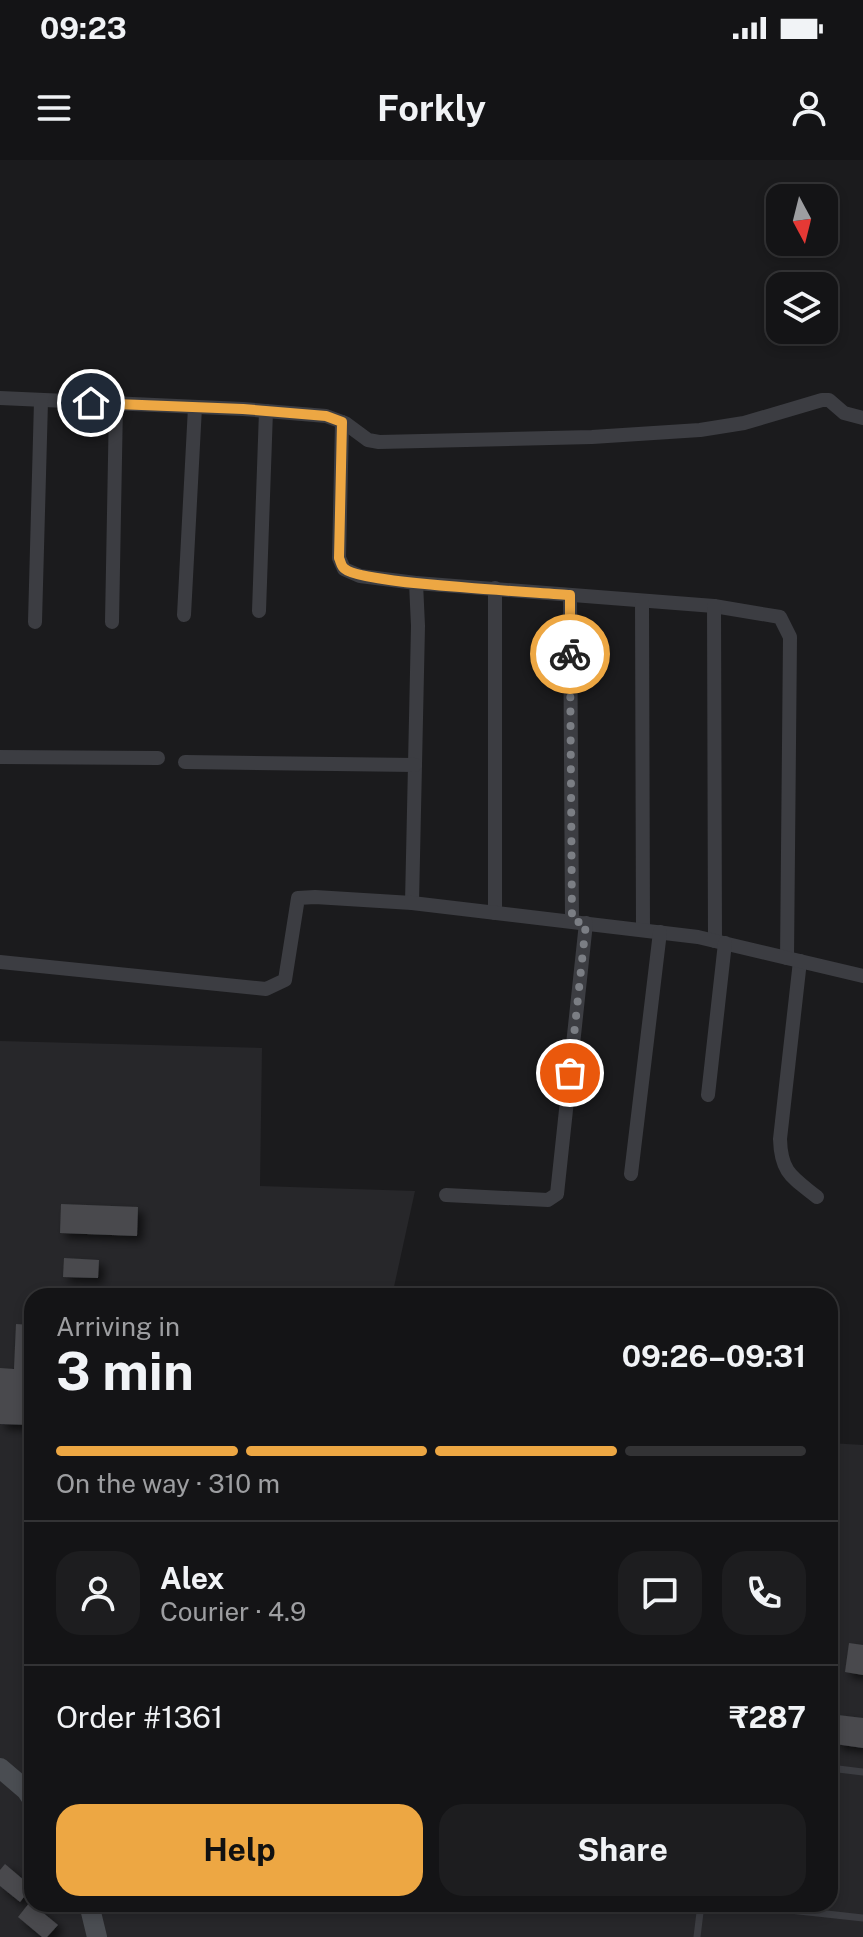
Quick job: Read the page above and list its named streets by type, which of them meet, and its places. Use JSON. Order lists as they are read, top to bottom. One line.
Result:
{"north":"bottom","page":{"status":"09:23","header":"Forkly","heading":["3 min","Arriving in","09:26–09:31"],"panel":["Alex","Courier · 4.9","Order #1361","₹287"],"bar":"On the way · 310 m","buttons":["Help","Share"]}}
